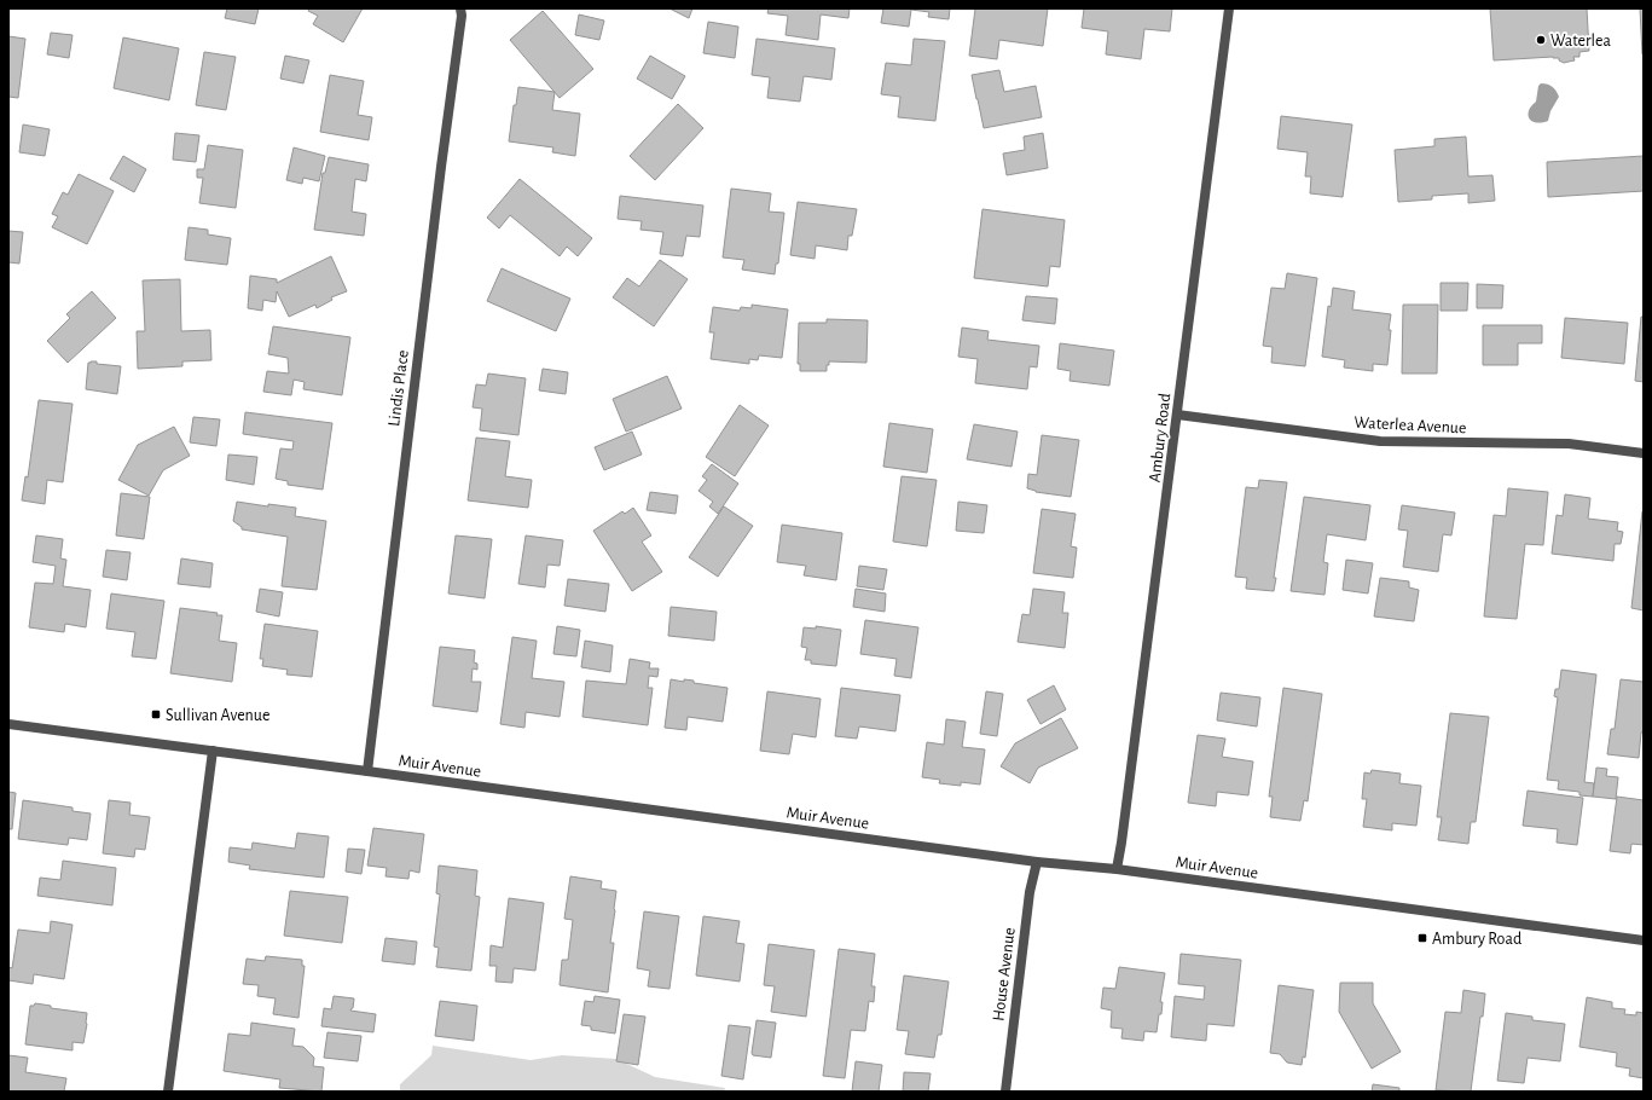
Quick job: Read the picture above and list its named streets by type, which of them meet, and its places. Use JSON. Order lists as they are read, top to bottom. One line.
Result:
{"streets":{"street":["Lindis Place","Waterlea Avenue","Ambury Road","Muir Avenue","House Avenue"]},"crossings":[["Lindis Place","Muir Avenue"],["Waterlea Avenue","Ambury Road"],["Ambury Road","Muir Avenue"],["Muir Avenue","House Avenue"]],"places":{"other":["Waterlea"],"transit":["Sullivan Avenue","Ambury Road"]}}
